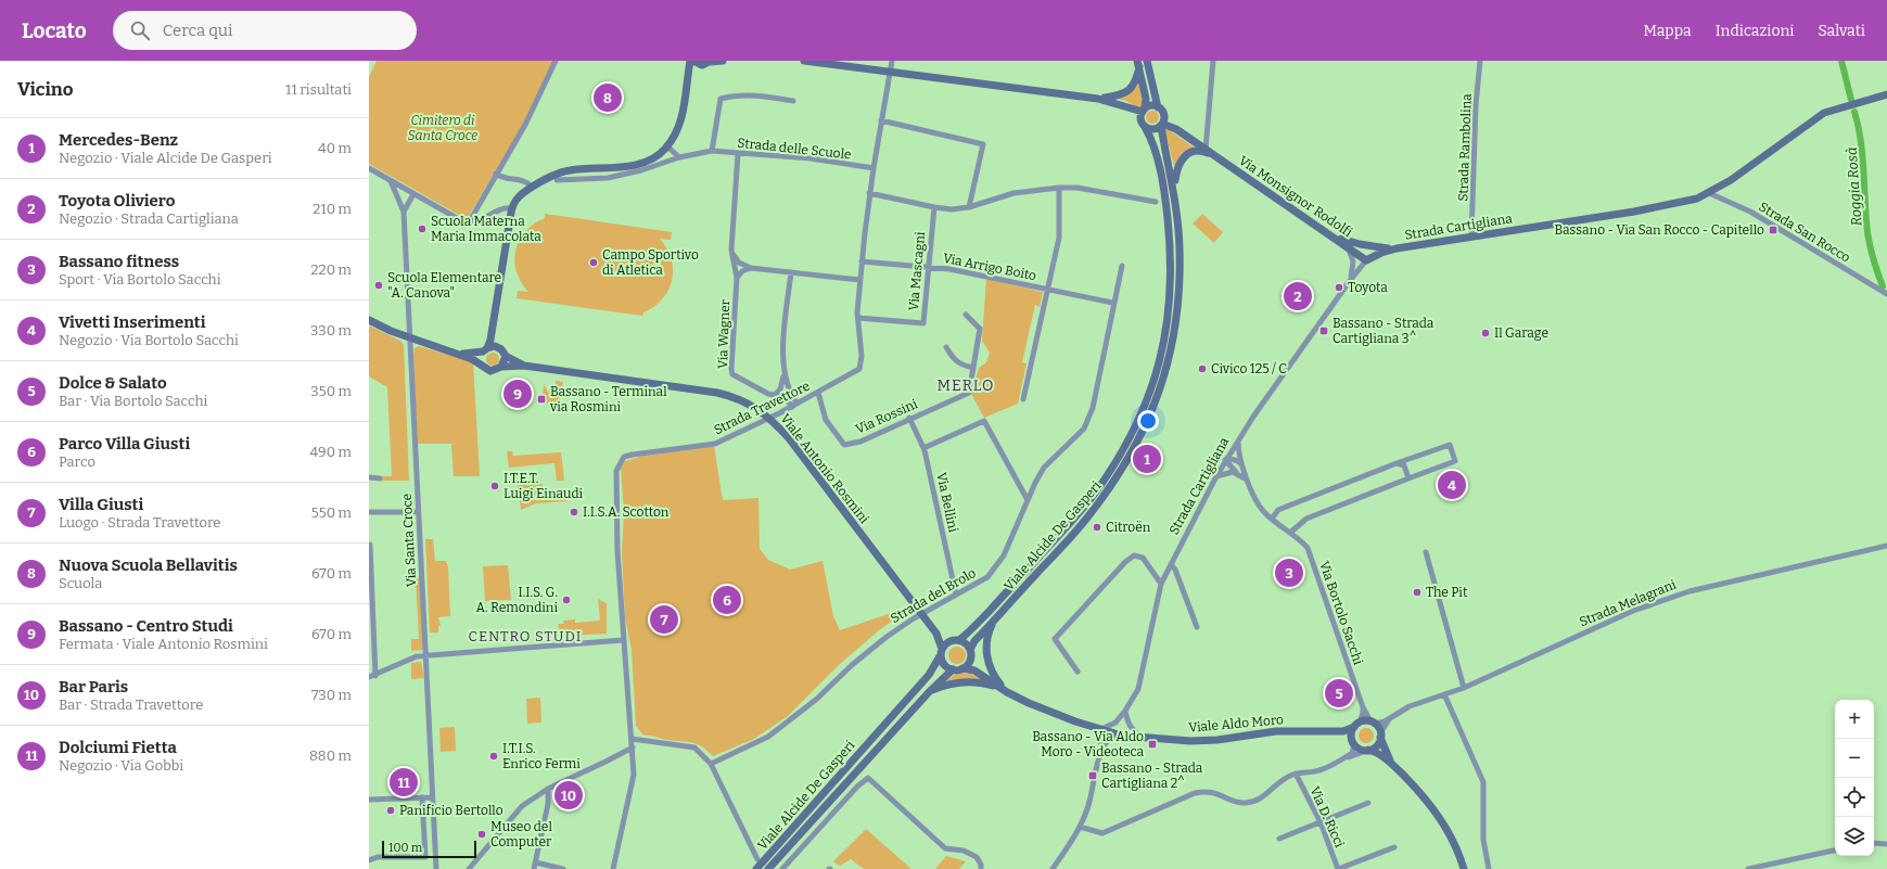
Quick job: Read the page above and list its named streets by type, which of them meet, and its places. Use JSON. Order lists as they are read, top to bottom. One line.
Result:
{"streets":{"main road":["Via Monsignor Rodolfi","Strada Cartigliana","Viale Antonio Rosmini","Viale Alcide De Gasperi","Viale Aldo Moro"],"street":["Strada Rambolina","Strada delle Scuole","Strada San Rocco","Via Arrigo Boito","Via Mascagni","Via Wagner","Strada Travettore","Via Rossini","Via Bellini","Via Santa Croce","Strada del Brolo","Strada Melagrani","Via Bortolo Sacchi","Via D. Ricci"]},"crossings":[["Strada Rambolina","Strada Cartigliana"],["Strada delle Scuole","Via Wagner"],["Strada delle Scuole","Strada Travettore"],["Via Monsignor Rodolfi","Strada Cartigliana"],["Via Monsignor Rodolfi","Viale Alcide De Gasperi"],["Strada Cartigliana","Strada San Rocco"],["Strada Cartigliana","Via Bortolo Sacchi"],["Strada Cartigliana","Viale Aldo Moro"],["Via Arrigo Boito","Via Mascagni"],["Via Arrigo Boito","Strada Travettore"],["Via Arrigo Boito","Strada del Brolo"],["Via Mascagni","Strada Travettore"],["Via Wagner","Strada Travettore"],["Strada Travettore","Via Rossini"],["Strada Travettore","Viale Antonio Rosmini"],["Via Rossini","Via Bellini"],["Viale Antonio Rosmini","Viale Alcide De Gasperi"],["Viale Antonio Rosmini","Via Santa Croce"],["Viale Antonio Rosmini","Strada del Brolo"],["Viale Antonio Rosmini","Viale Aldo Moro"],["Via Bellini","Strada del Brolo"],["Viale Alcide De Gasperi","Viale Aldo Moro"],["Strada Melagrani","Via Bortolo Sacchi"],["Strada Melagrani","Viale Aldo Moro"],["Via Bortolo Sacchi","Viale Aldo Moro"]],"districts":["MERLO","CENTRO STUDI"],"water":["Roggia Rosà"],"parks":["Cimitero di Santa Croce"],"places":{"other":["Scuola Materna Maria Immacolata","Campo Sportivo di Atletica","Scuola Elementare \"A. Canova\"","Toyota","Il Garage","Civico 125 / C","I.T.E.T. Luigi Einaudi","I.I.S.A. Scotton","Citroën","The Pit","I.I.S. G. A. Remondini","I.T.I.S. Enrico Fermi","Panificio Bertollo","Museo del Computer"],"transit":["Bassano - Via San Rocco - Capitello","Bassano - Strada Cartigliana 3^","Bassano - Terminal via Rosmini","Bassano - Via Aldo Moro - Videoteca","Bassano - Strada Cartigliana 2^"]},"scale_bar":"100 m","page":{"header":"Locato","search":"Cerca qui","nav":["Mappa","Indicazioni","Salvati"],"heading":["Vicino","11 risultati"],"pins":["8","2","9","1","4","3","6","7","5","11","10"],"list":[{"mark":"1","name":"Mercedes-Benz","note":"Negozio · Viale Alcide De Gasperi","value":"40 m"},{"mark":"2","name":"Toyota Oliviero","note":"Negozio · Strada Cartigliana","value":"210 m"},{"mark":"3","name":"Bassano fitness","note":"Sport · Via Bortolo Sacchi","value":"220 m"},{"mark":"4","name":"Vivetti Inserimenti","note":"Negozio · Via Bortolo Sacchi","value":"330 m"},{"mark":"5","name":"Dolce & Salato","note":"Bar · Via Bortolo Sacchi","value":"350 m"},{"mark":"6","name":"Parco Villa Giusti","note":"Parco","value":"490 m"},{"mark":"7","name":"Villa Giusti","note":"Luogo · Strada Travettore","value":"550 m"},{"mark":"8","name":"Nuova Scuola Bellavitis","note":"Scuola","value":"670 m"},{"mark":"9","name":"Bassano - Centro Studi","note":"Fermata · Viale Antonio Rosmini","value":"670 m"},{"mark":"10","name":"Bar Paris","note":"Bar · Strada Travettore","value":"730 m"},{"mark":"11","name":"Dolciumi Fietta","note":"Negozio · Via Gobbi","value":"880 m"}],"map_buttons":["+","−"],"scale":"100 m"}}
